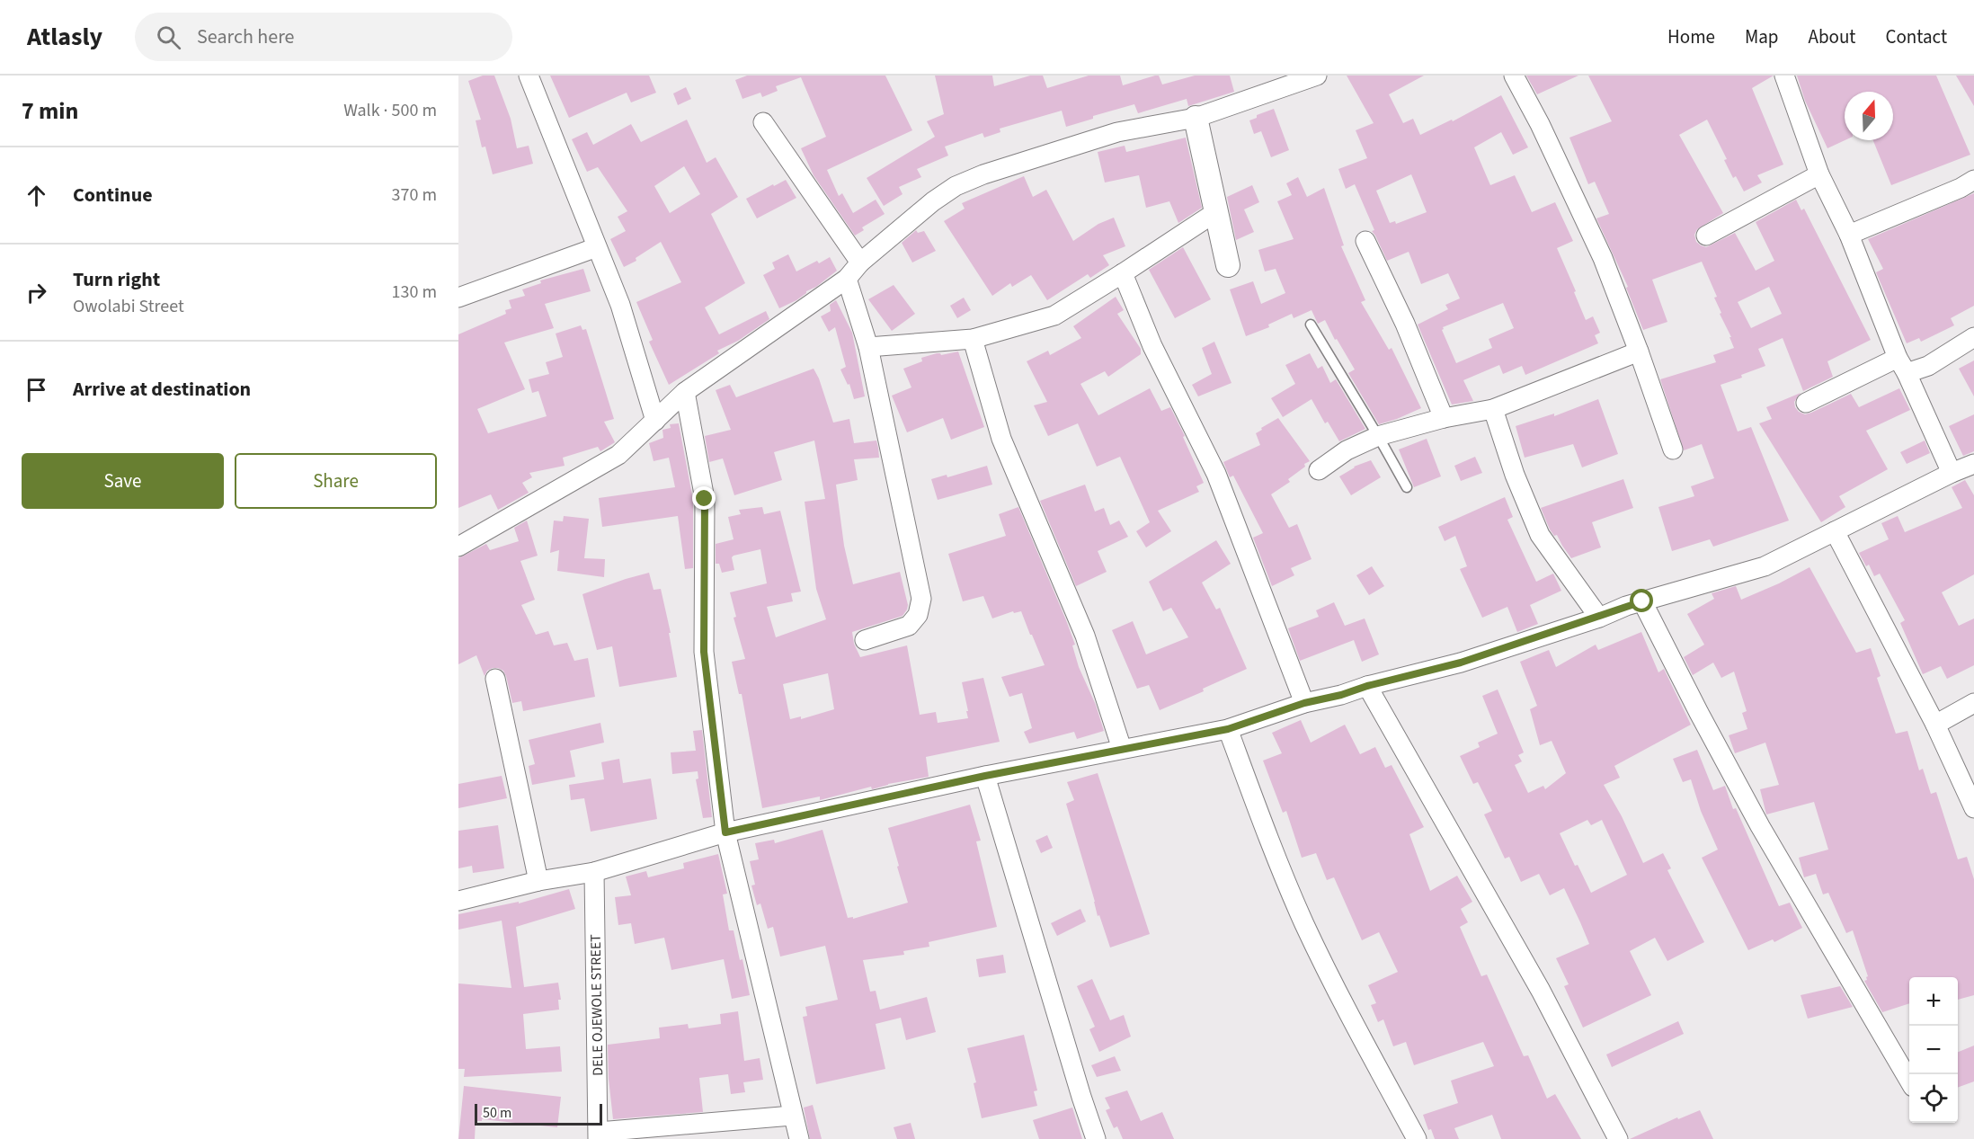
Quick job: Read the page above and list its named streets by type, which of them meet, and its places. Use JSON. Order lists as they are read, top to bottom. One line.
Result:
{"streets":{"street":["DELE OJEWOLE STREET"]},"scale_bar":"50 m","north":"top","page":{"header":"Atlasly","search":"Search here","nav":["Home","Map","About","Contact"],"heading":["7 min","Walk · 500 m"],"list":[["Continue","370 m"],["Turn right","Owolabi Street","130 m"],"Arrive at destination"],"buttons":["Save","Share"],"map_buttons":["+","−"],"scale":"50 m"}}
